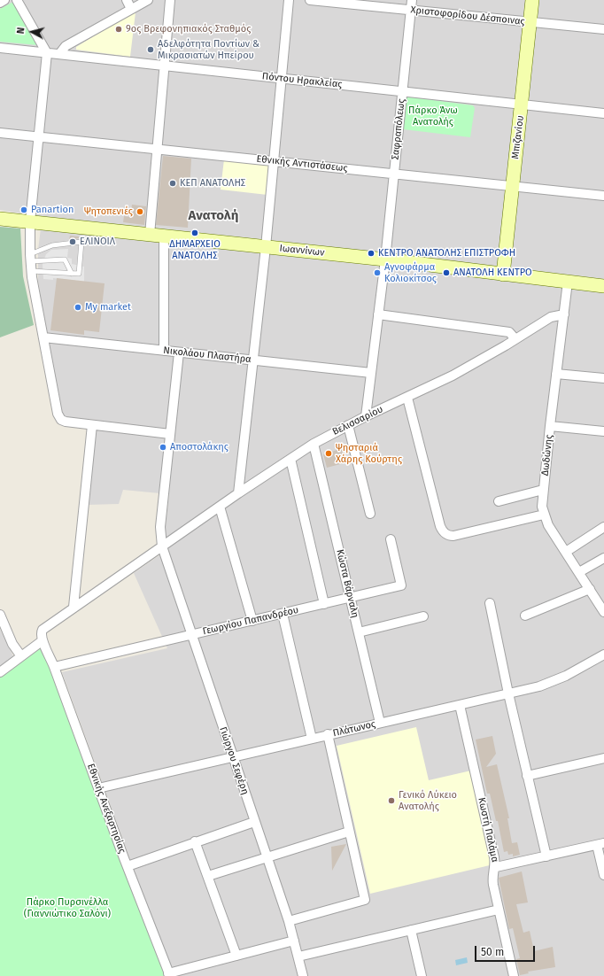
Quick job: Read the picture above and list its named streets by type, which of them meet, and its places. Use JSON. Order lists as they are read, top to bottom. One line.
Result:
{"streets":{"main road":["Μπιζανίου","Ιωαννίνων"],"street":["Χριστοφορίδου Δέσποινας","Πόντου Ηρακλείας","Σαφραπόλεως","Εθνικής Αντιστάσεως","Νικολάου Πλαστήρα","Βελισσαρίου","Δωδώνης","Κώστα Βάρναλη","Γεωργίου Παπανδρέου","Πλάτωνος","Γιώργου Σεφέρη","Εθνικής Ανεξαρτησίας","Κωστή Παλάμα"]},"crossings":[["Χριστοφορίδου Δέσποινας","Σαφραπόλεως"],["Χριστοφορίδου Δέσποινας","Μπιζανίου"],["Πόντου Ηρακλείας","Σαφραπόλεως"],["Πόντου Ηρακλείας","Μπιζανίου"],["Σαφραπόλεως","Εθνικής Αντιστάσεως"],["Σαφραπόλεως","Ιωαννίνων"],["Σαφραπόλεως","Νικολάου Πλαστήρα"],["Σαφραπόλεως","Βελισσαρίου"],["Μπιζανίου","Εθνικής Αντιστάσεως"],["Μπιζανίου","Ιωαννίνων"],["Ιωαννίνων","Δωδώνης"],["Νικολάου Πλαστήρα","Γιώργου Σεφέρη"],["Βελισσαρίου","Δωδώνης"],["Βελισσαρίου","Κώστα Βάρναλη"],["Βελισσαρίου","Γιώργου Σεφέρη"],["Βελισσαρίου","Εθνικής Ανεξαρτησίας"],["Κώστα Βάρναλη","Γεωργίου Παπανδρέου"],["Κώστα Βάρναλη","Πλάτωνος"],["Γεωργίου Παπανδρέου","Γιώργου Σεφέρη"],["Γεωργίου Παπανδρέου","Εθνικής Ανεξαρτησίας"],["Πλάτωνος","Γιώργου Σεφέρη"],["Πλάτωνος","Εθνικής Ανεξαρτησίας"],["Πλάτωνος","Κωστή Παλάμα"]],"districts":["Ανατολή"],"parks":["Πάρκο Άνω Ανατολής","Πάρκο Πυρσινέλλα (Γιαννιώτικο Σαλόνι)"],"places":["9ος Βρεφονηπιακός Σταθμός","Αδελφότητα Ποντίων & Μικρασιατών Ηπείρου","ΚΕΠ ΑΝΑΤΟΛΗΣ","Panartion","Ψητοπενιές","ΔΗΜΑΡΧΕΙΟ ΑΝΑΤΟΛΗΣ","ΕΛΙΝΟΙΛ","ΚΕΝΤΡΟ ΑΝΑΤΟΛΗΣ ΕΠΙΣΤΡΟΦΗ","Αγνοφάρμα Κολιοκίτσος","ΑΝΑΤΟΛΗ ΚΕΝΤΡΟ","My market","Αποστολάκης","Ψησταριά Χάρης Κούρτης","Γενικό Λύκειο Ανατολής"],"scale_bar":"50 m","north":"left"}
